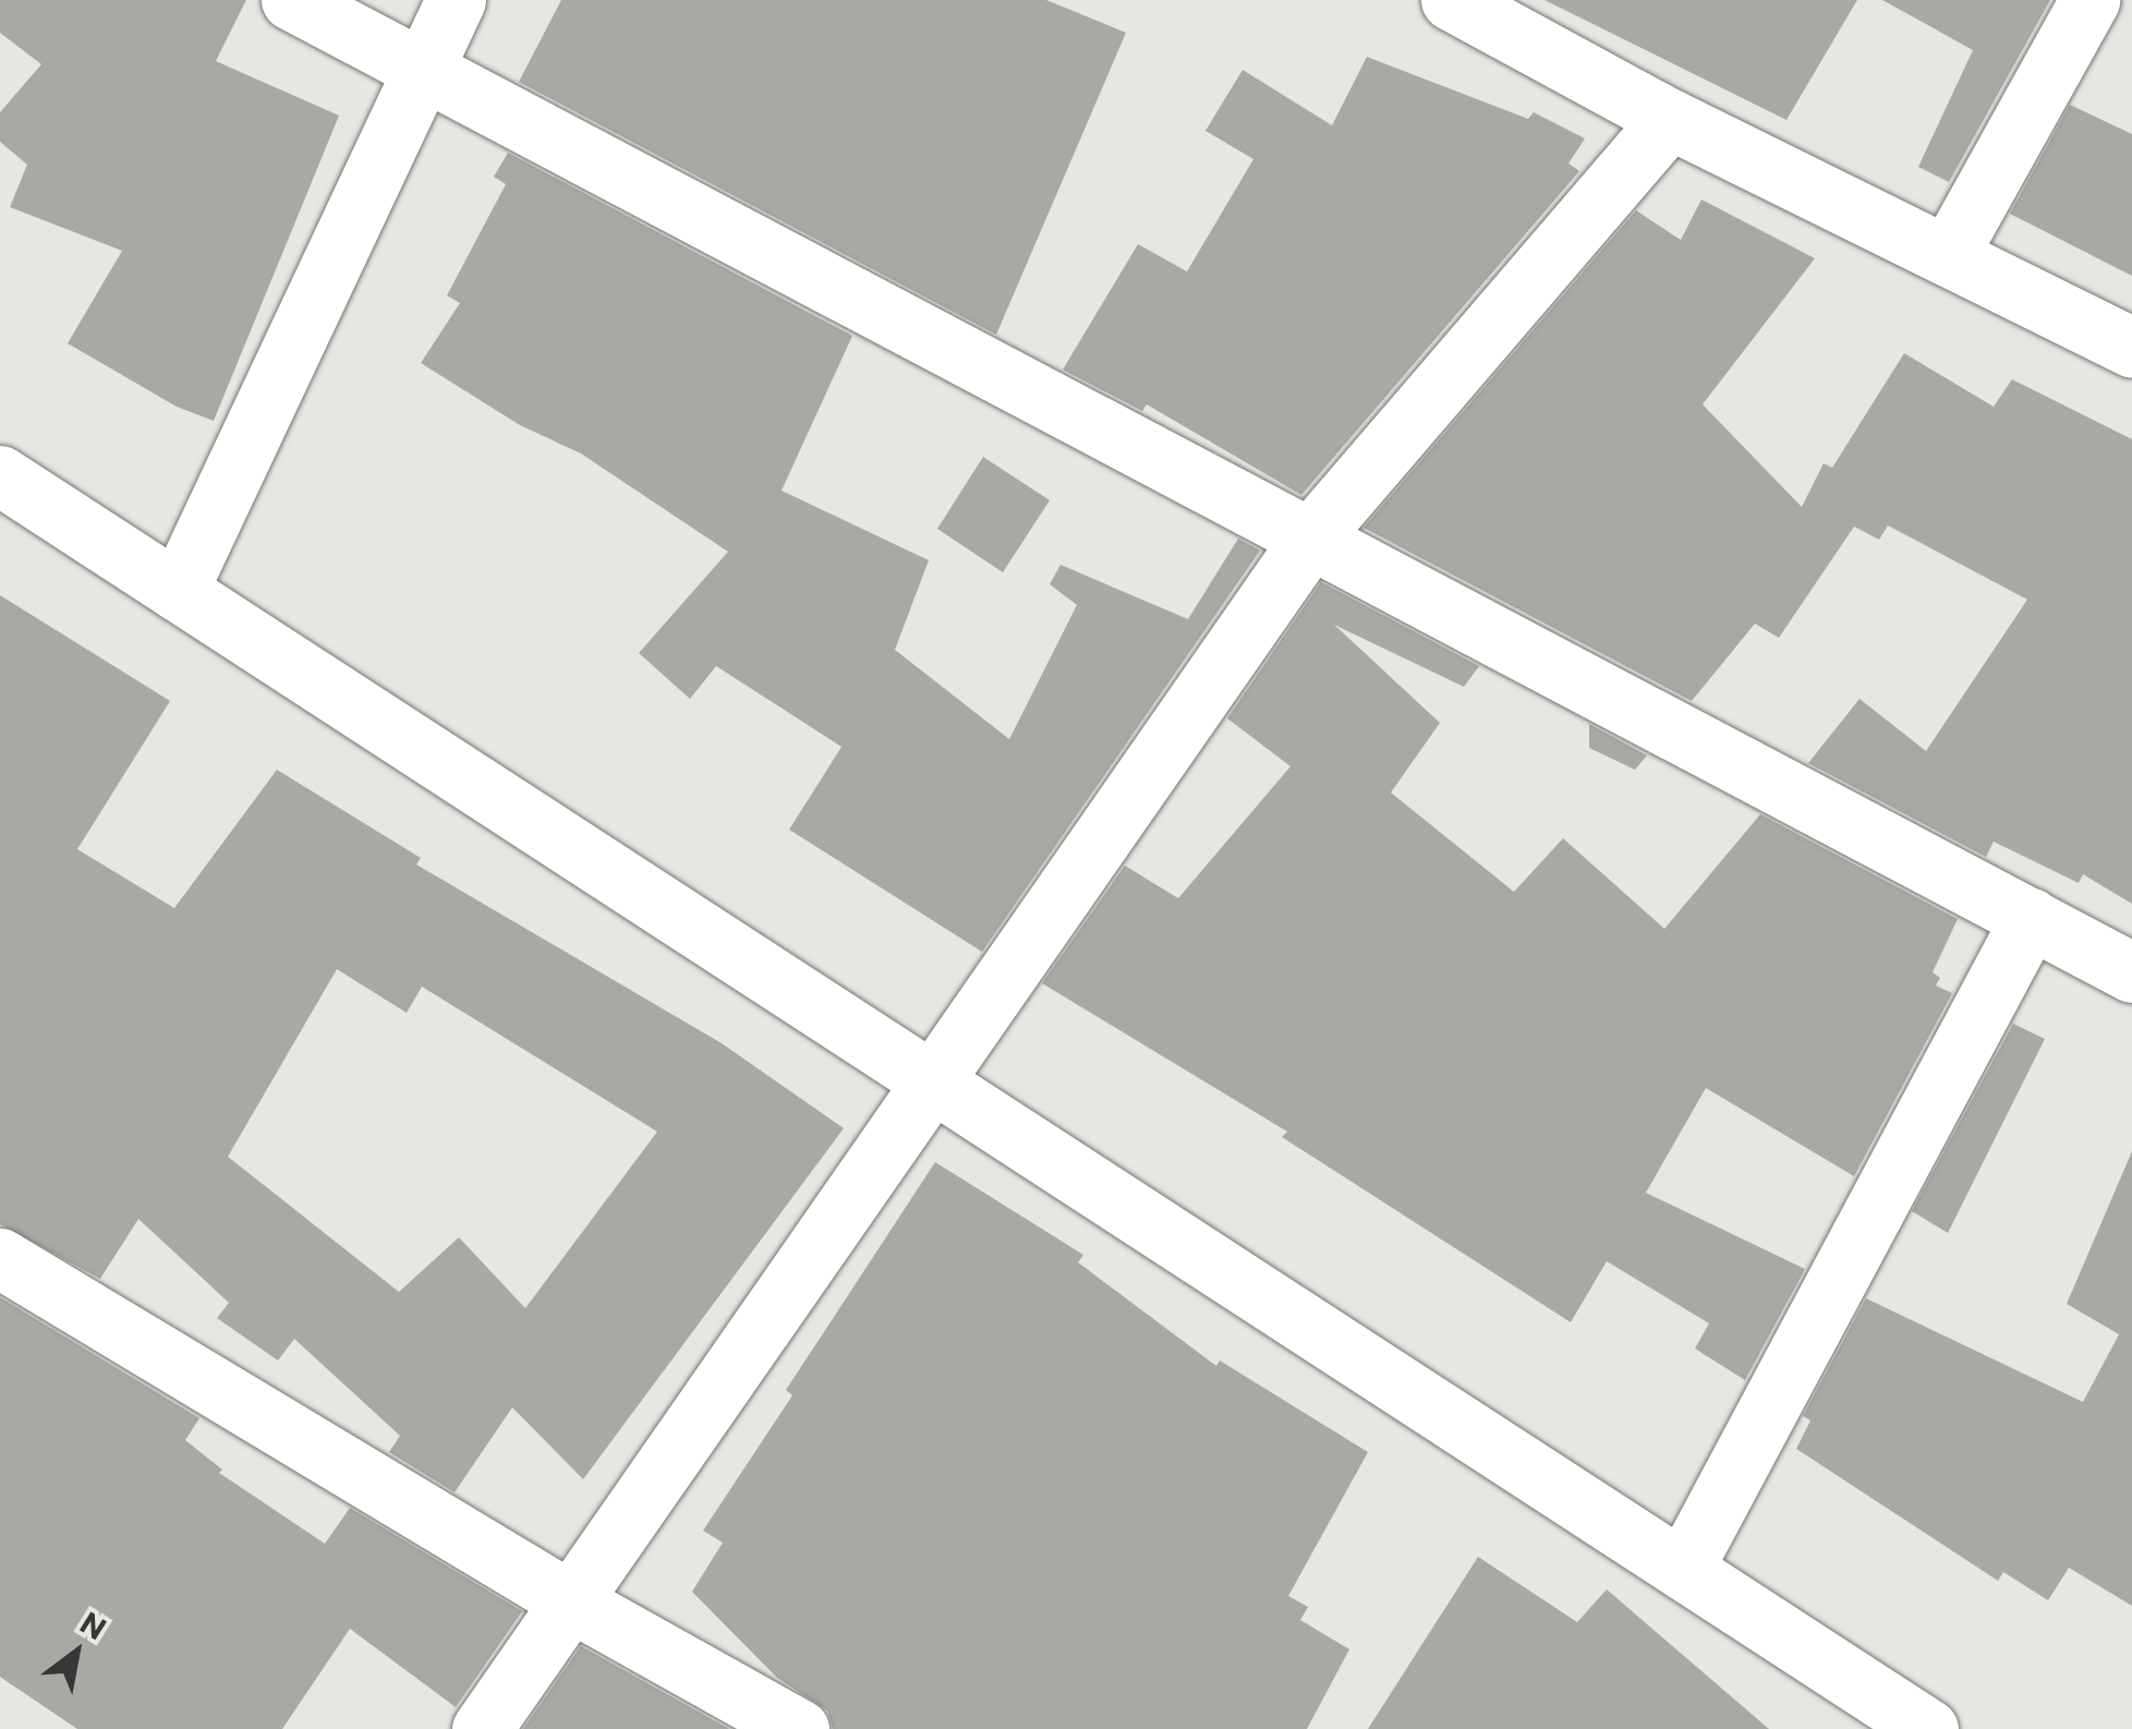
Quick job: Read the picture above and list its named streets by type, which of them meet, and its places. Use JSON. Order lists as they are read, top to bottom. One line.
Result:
{"north":"top right"}
